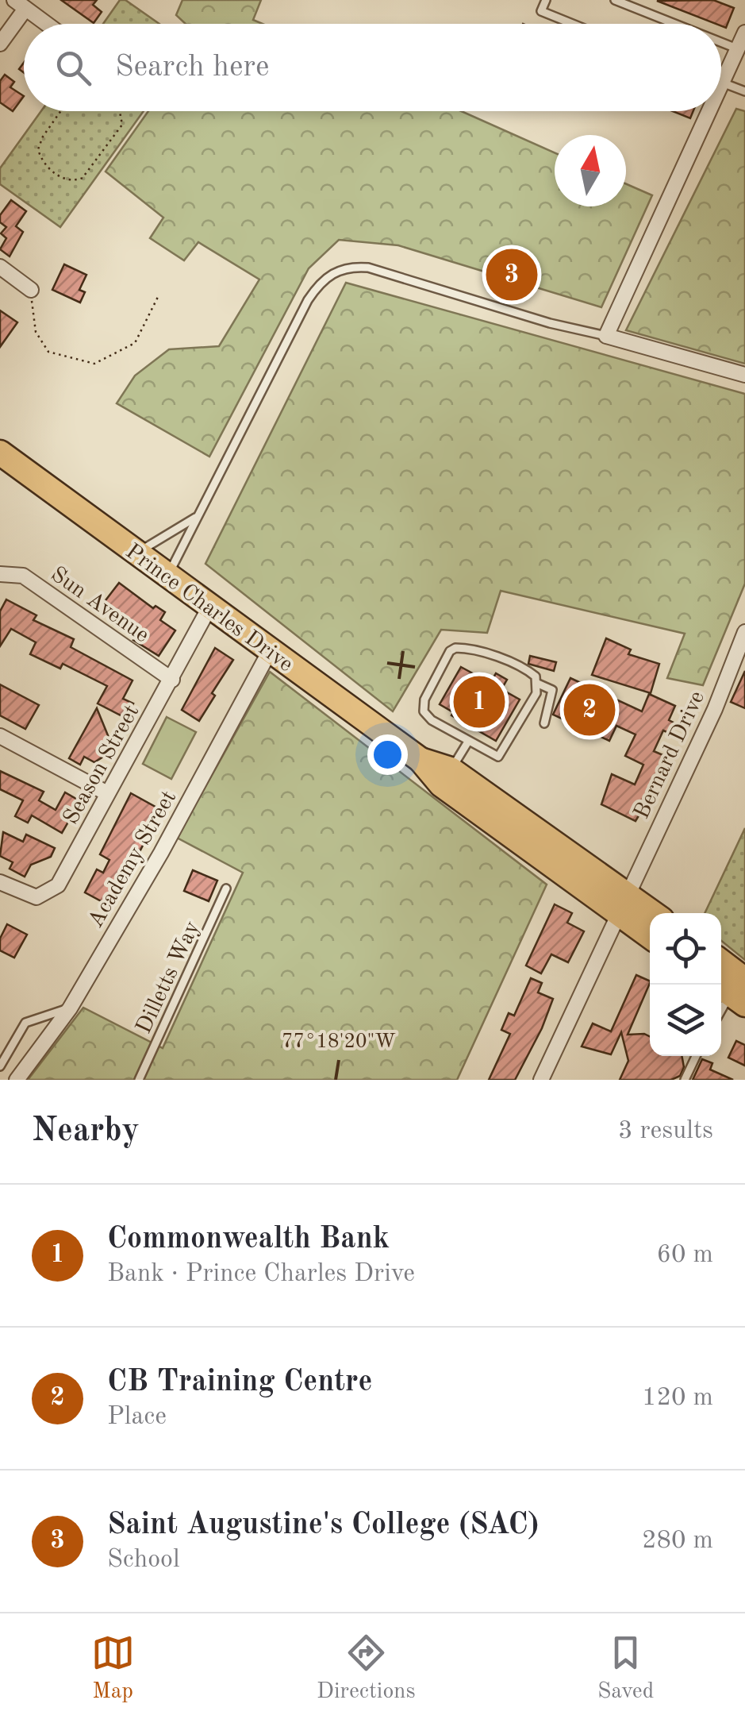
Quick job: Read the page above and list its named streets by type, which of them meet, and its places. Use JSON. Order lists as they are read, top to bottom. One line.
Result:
{"streets":{"highway":["Prince Charles Drive"],"street":["Sun Avenue","Bernard Drive","Season Street","Academy Street"],"lane":["Dilletts Way"]},"crossings":[["Sun Avenue","Season Street"],["Prince Charles Drive","Bernard Drive"],["Prince Charles Drive","Season Street"],["Prince Charles Drive","Academy Street"]],"north":"top","page":{"search":"Search here","pins":["3","1","2"],"heading":["Nearby","3 results"],"list":[{"mark":"1","name":"Commonwealth Bank","note":"Bank · Prince Charles Drive","value":"60 m"},{"mark":"2","name":"CB Training Centre","note":"Place","value":"120 m"},{"mark":"3","name":"Saint Augustine's College (SAC)","note":"School","value":"280 m"}],"nav":["Map","Directions","Saved"]},"coordinates":["77°18'20\"W"]}
